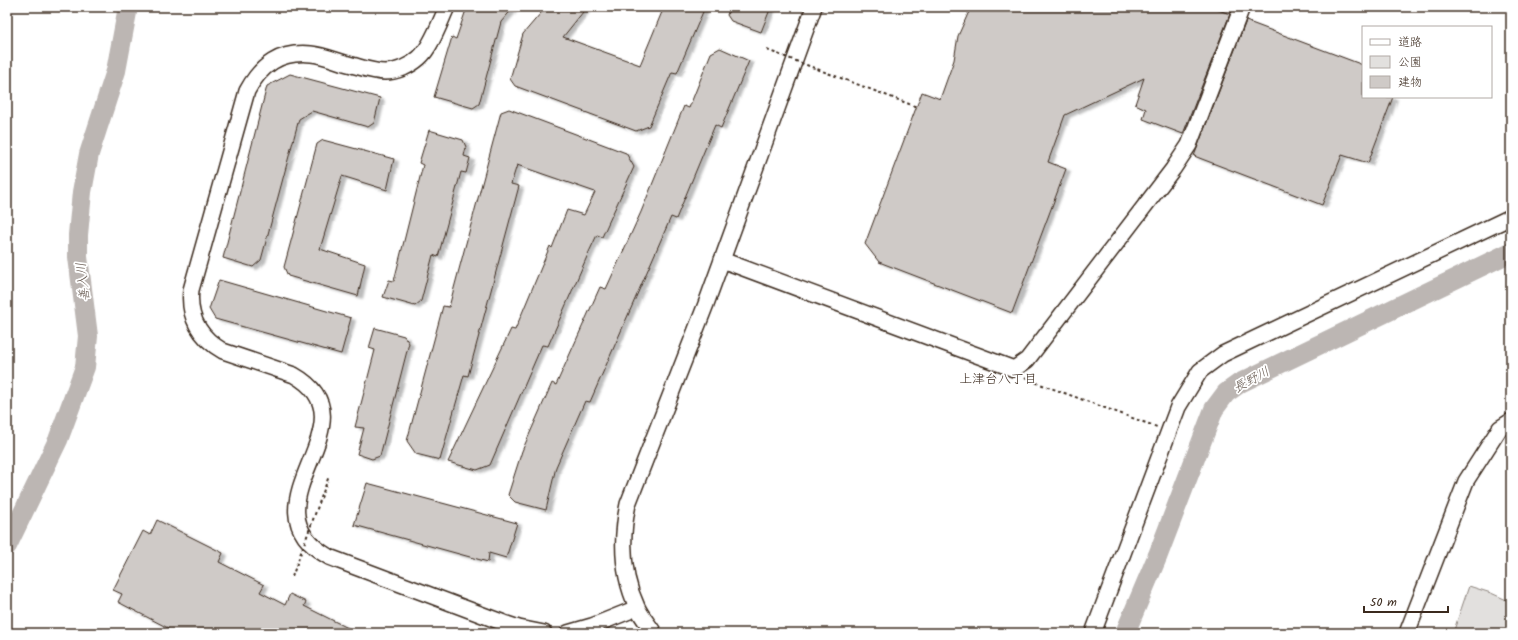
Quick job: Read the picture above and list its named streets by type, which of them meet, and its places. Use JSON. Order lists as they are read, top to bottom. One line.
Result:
{"districts":["上津台八丁目"],"water":["善入川","長野川"],"legend":["道路","公園","建物"],"scale_bar":"50 m"}
